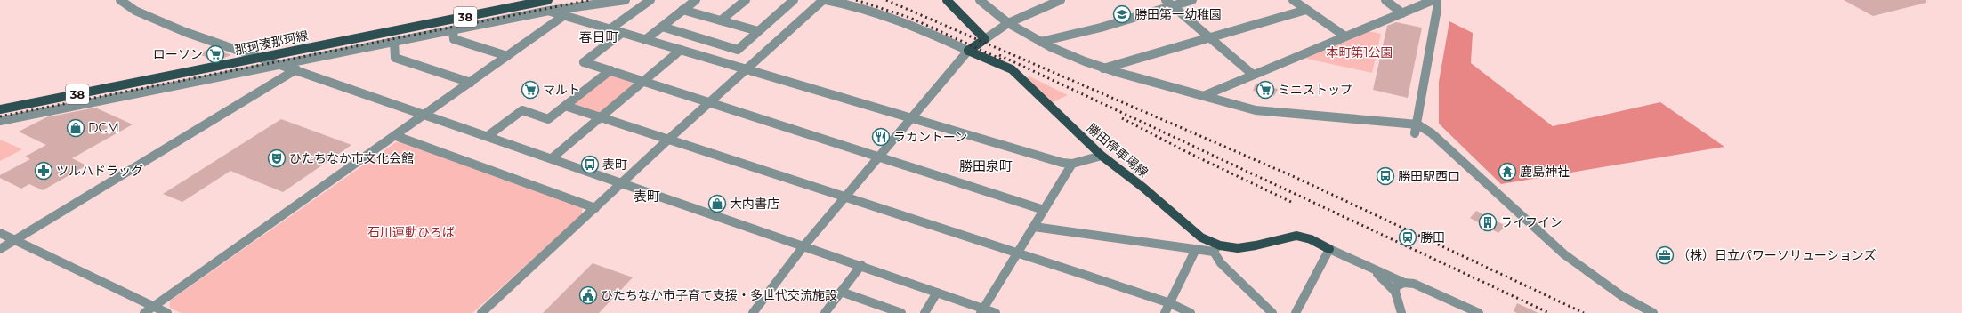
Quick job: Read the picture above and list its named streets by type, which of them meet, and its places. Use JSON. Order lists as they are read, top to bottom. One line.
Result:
{"streets":{"main road":["38","那珂湊那珂線","勝田停車場線"]},"districts":["春日町","勝田泉町","表町"],"parks":["本町第1公園","石川運動ひろば"],"places":{"school or university":["勝田第一幼稚園"],"supermarket":["ローソン","マルト","ミニストップ"],"shop":["DCM","大内書店"],"restaurant":["ラカントーン"],"theatre":["ひたちなか市文化会館"],"bus stop":["表町","勝田駅西口"],"pharmacy":["ツルハドラッグ"],"temple":["鹿島神社"],"building":["ライフイン"],"station":["勝田"],"office":["（株）日立パワーソリューションズ"],"public building":["ひたちなか市子育て支援・多世代交流施設"]}}
